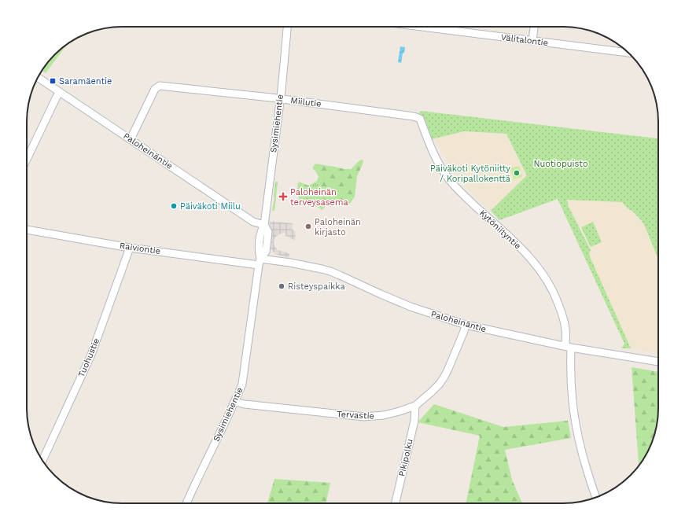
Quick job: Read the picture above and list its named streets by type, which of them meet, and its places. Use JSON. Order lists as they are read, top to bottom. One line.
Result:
{"streets":{"street":["Välitalontie","Miilutie","Sysimiehentie","Paloheinäntie","Kytöniityntie","Raiviontie","Tuohustie","Tervastie","Pikipolku"]},"crossings":[["Miilutie","Sysimiehentie"],["Miilutie","Paloheinäntie"],["Miilutie","Kytöniityntie"],["Sysimiehentie","Paloheinäntie"],["Sysimiehentie","Raiviontie"],["Sysimiehentie","Tervastie"],["Paloheinäntie","Kytöniityntie"],["Paloheinäntie","Raiviontie"],["Paloheinäntie","Tervastie"],["Raiviontie","Tuohustie"],["Tervastie","Pikipolku"]],"parks":["Nuotiopuisto"],"places":{"transit":["Saramäentie"],"other":["Päiväkoti Kytöniitty / Koripallokenttä","Päiväkoti Miilu","Paloheinän kirjasto","Risteyspaikka"],"health":["Paloheinän terveysasema"]}}
